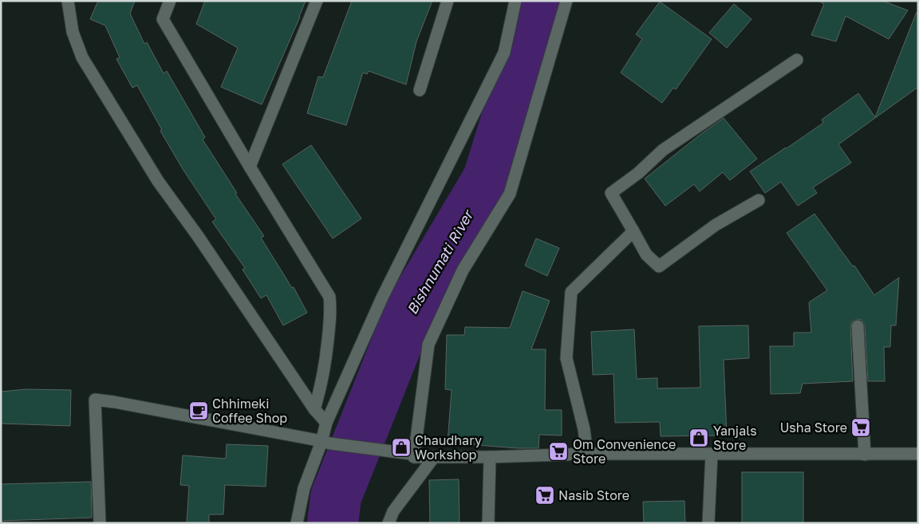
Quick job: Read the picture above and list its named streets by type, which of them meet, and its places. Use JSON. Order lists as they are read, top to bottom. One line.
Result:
{"water":["Bishnumati River"],"places":{"cafe":["Chhimeki Coffee Shop"],"supermarket":["Usha Store","Om Convenience Store","Nasib Store"],"shop":["Yanjals Store","Chaudhary Workshop"]}}
